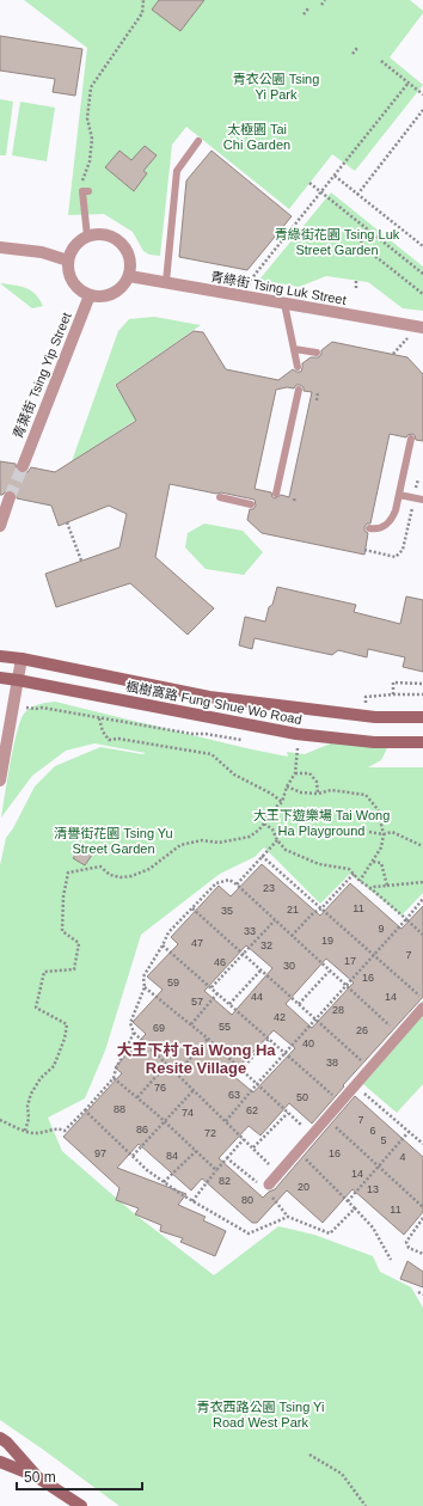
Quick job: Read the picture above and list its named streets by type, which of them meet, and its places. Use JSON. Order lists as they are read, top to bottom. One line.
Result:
{"streets":{"main road":["楓樹窩路 Fung Shue Wo Road"],"street":["青綠街 Tsing Luk Street","青葉街 Tsing Yip Street"]},"crossings":[["青綠街 Tsing Luk Street","青葉街 Tsing Yip Street"]],"districts":["大王下村 Tai Wong Ha Resite Village"],"parks":["青衣公園 Tsing Yi Park","太極園 Tai Chi Garden","青綠街花園 Tsing Luk Street Garden","大王下遊樂場 Tai Wong Ha Playground","清譽街花園 Tsing Yu Street Garden","青衣西路公園 Tsing Yi Road West Park"],"house_numbers":["23","11","21","35","9","33","19","47","32","7","17","46","30","16","59","44","14","57","28","42","55","69","26","40","38","76","63","50","88","62","74","7","86","6","72","5","97","16","84","4","14","82","20","13","80","11"],"scale_bar":"50 m"}
